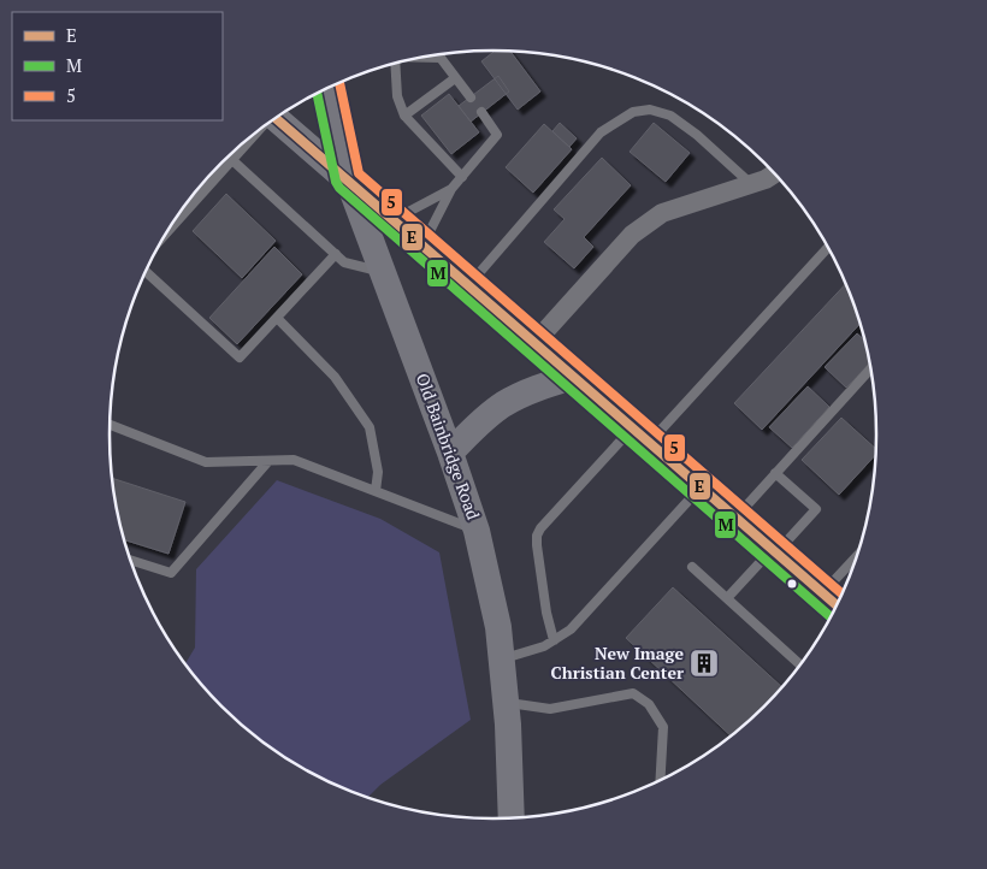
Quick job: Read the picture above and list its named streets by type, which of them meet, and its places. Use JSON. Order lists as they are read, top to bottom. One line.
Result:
{"streets":{"main road":["Old Bainbridge Road"]},"places":{"building":["New Image Christian Center"]},"lines":["transit line 5","transit line M","transit line E"],"legend":["E","M","5"]}
